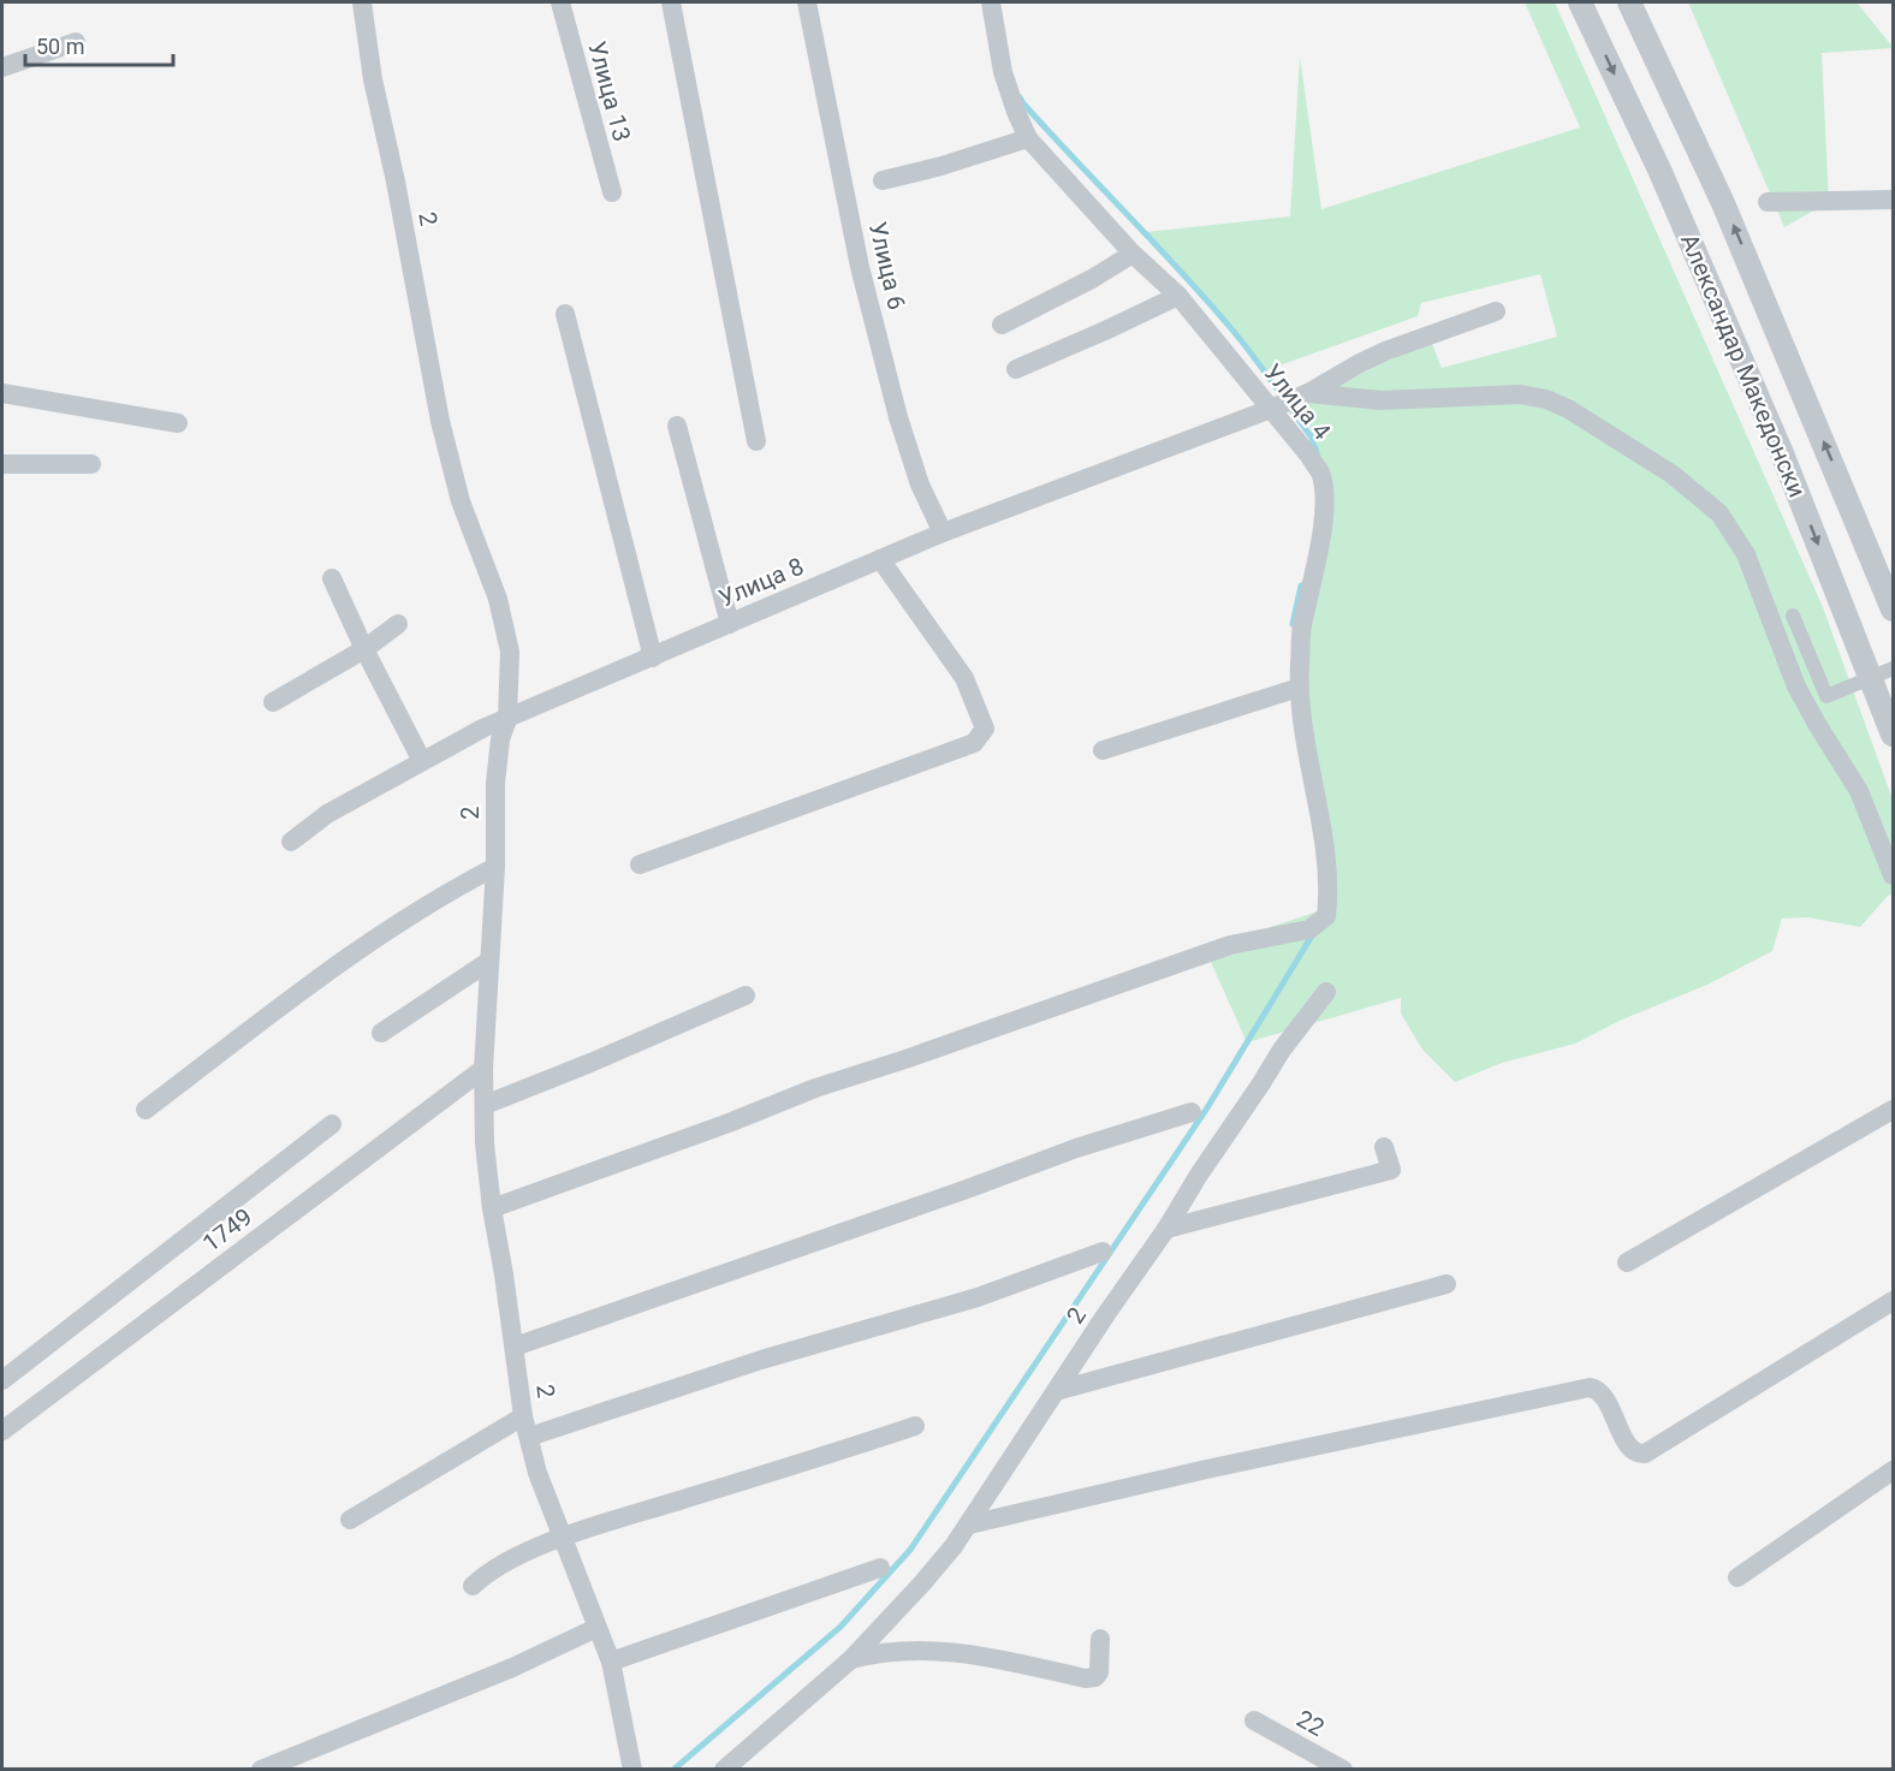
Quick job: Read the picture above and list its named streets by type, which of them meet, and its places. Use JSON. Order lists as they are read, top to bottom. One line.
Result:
{"streets":{"street":["Улица 13","2","Улица 6","Александар Македонски","Улица 4","Улица 8","1749","22"]},"crossings":[["2","Улица 4"],["2","Улица 8"],["2","1749"],["Улица 6","Улица 8"],["Улица 4","Улица 8"]],"scale_bar":"50 m"}
